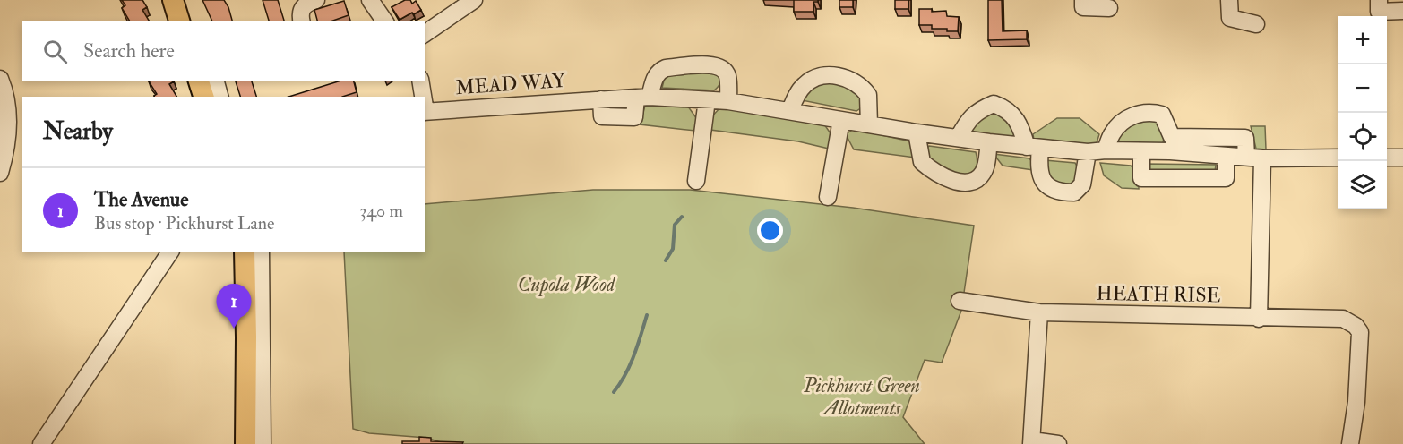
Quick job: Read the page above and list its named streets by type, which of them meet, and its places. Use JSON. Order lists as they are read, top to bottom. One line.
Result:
{"streets":{"street":["MEAD WAY","HEATH RISE"]},"parks":["Cupola Wood","Pickhurst Green Allotments"],"page":{"map_buttons":["+","−"],"search":"Search here","heading":"Nearby","list":[{"mark":"1","name":"The Avenue","note":"Bus stop · Pickhurst Lane","value":"340 m"}],"pins":"1"}}
